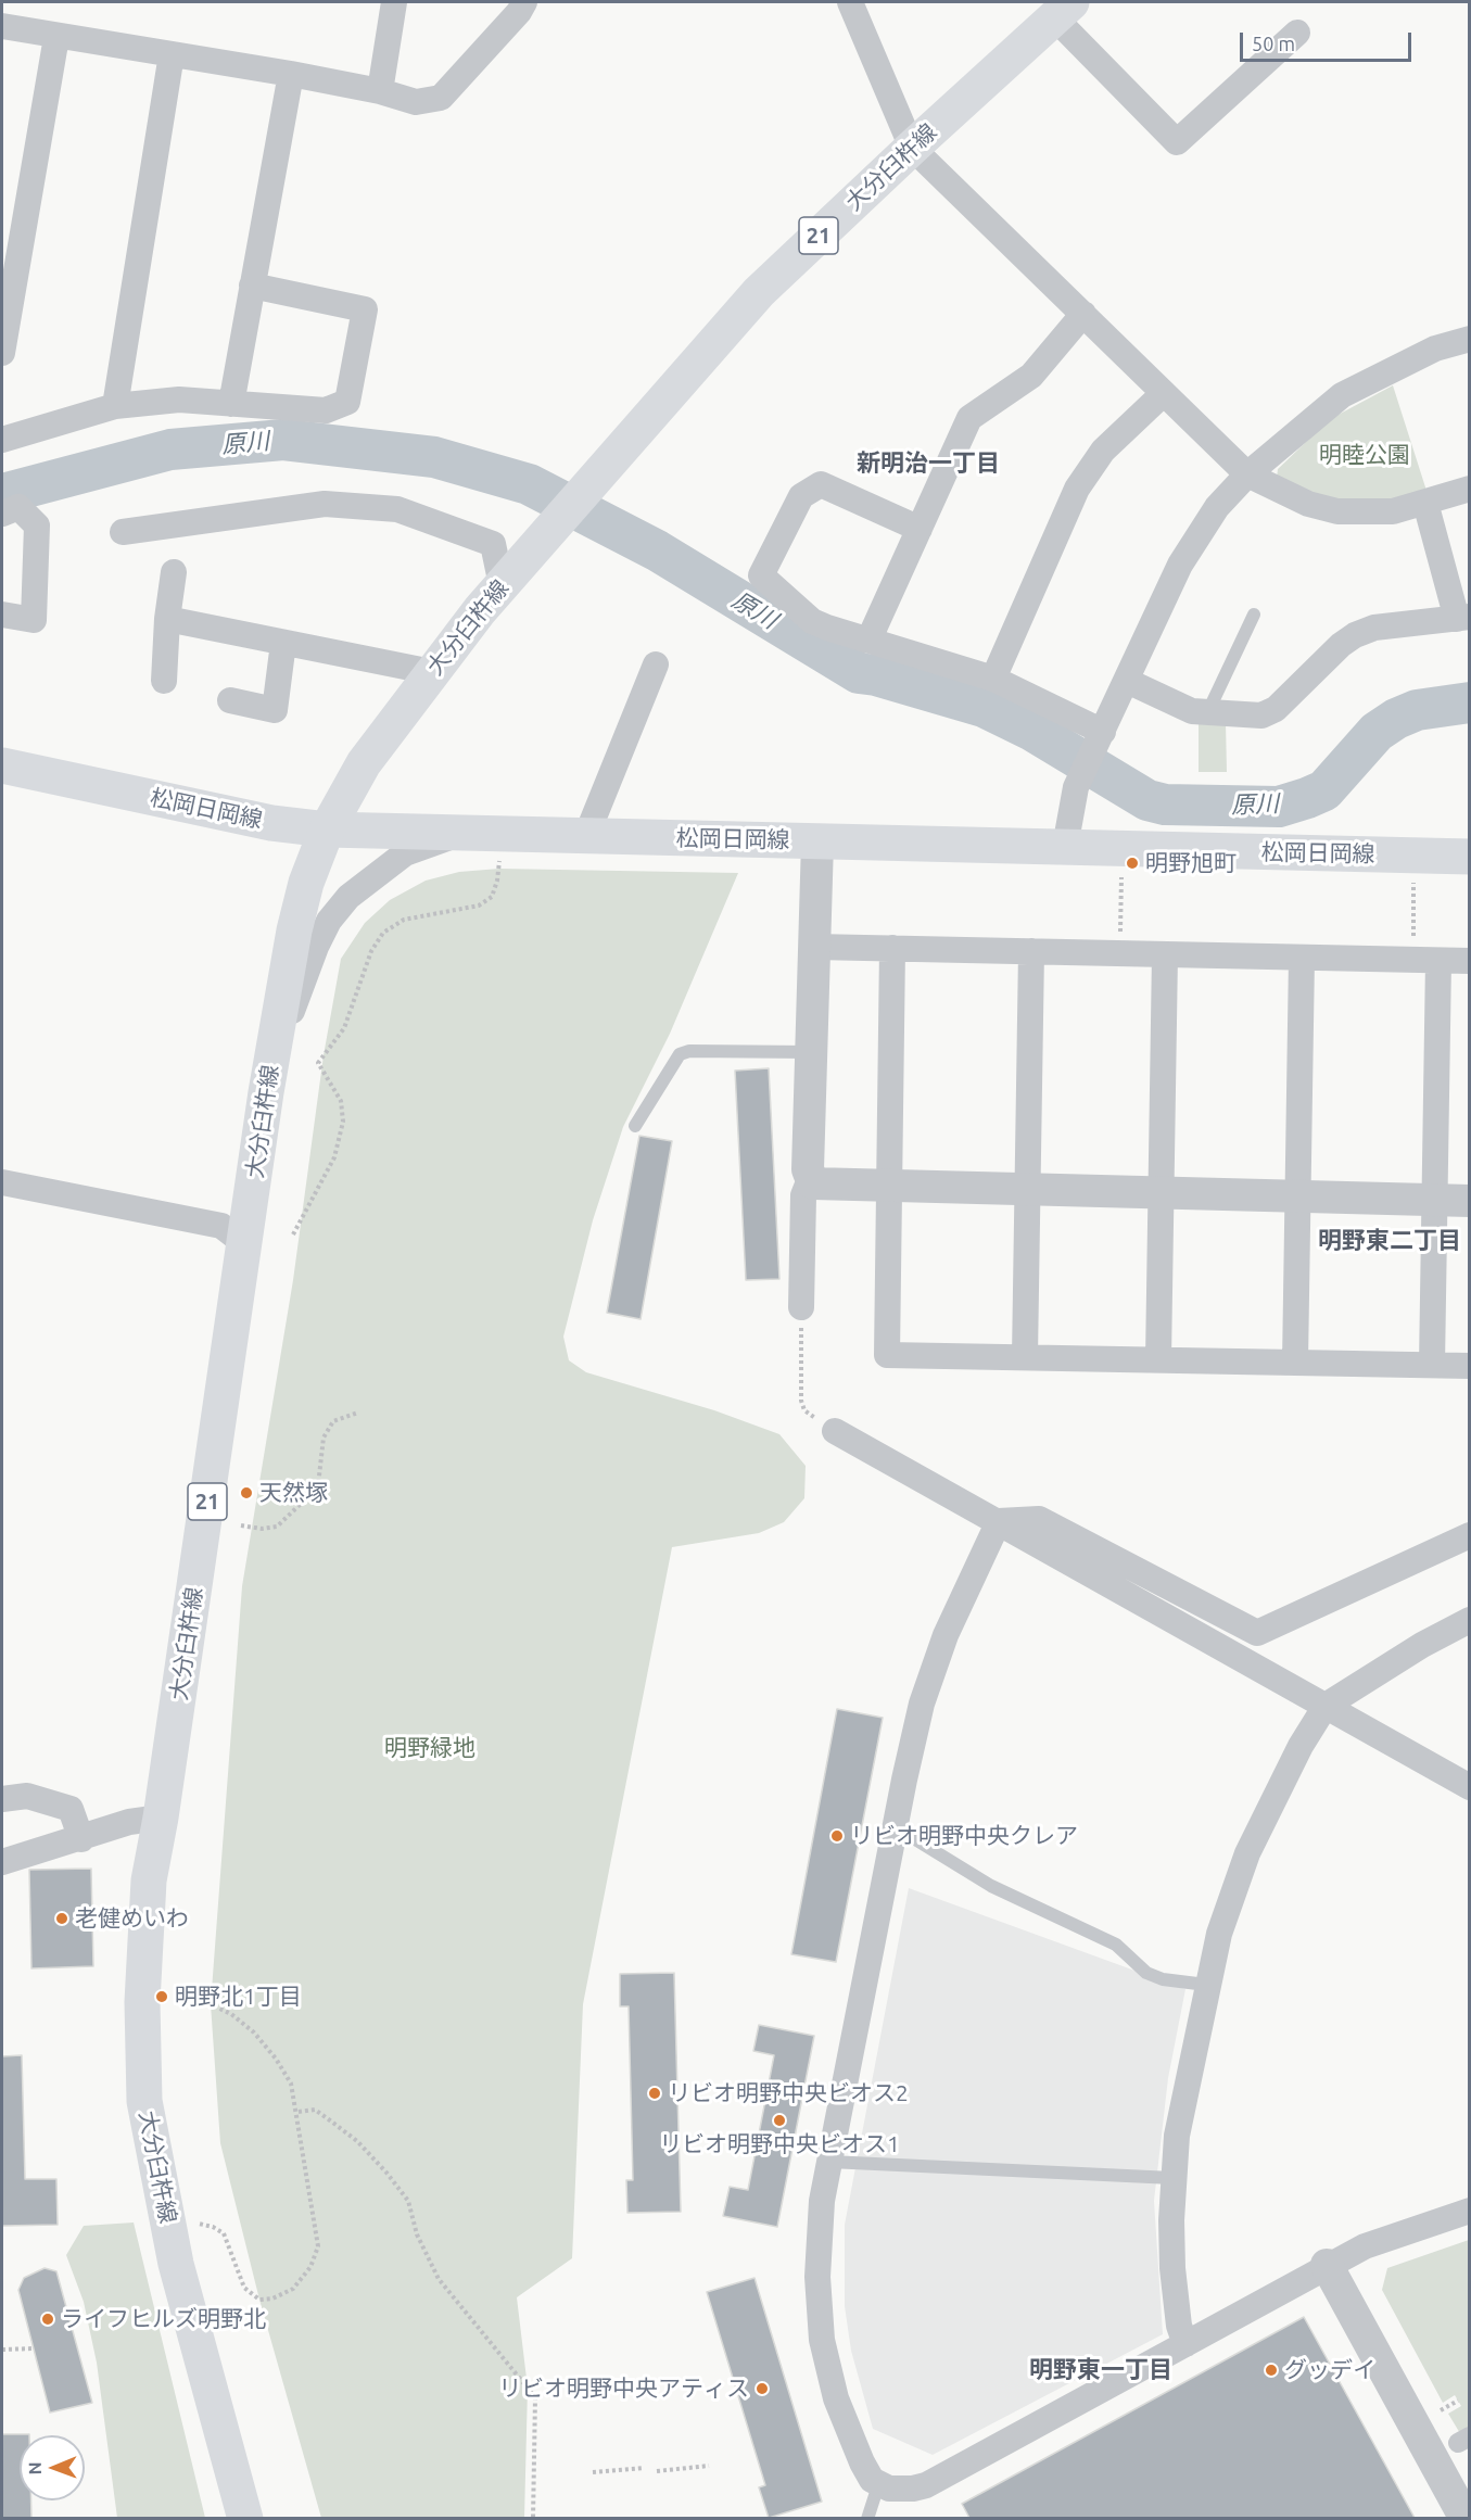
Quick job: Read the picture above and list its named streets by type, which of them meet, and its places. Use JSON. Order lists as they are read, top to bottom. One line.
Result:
{"streets":{"main road":["大分臼杵線","21","松岡日岡線"]},"crossings":[["大分臼杵線","松岡日岡線"]],"districts":["新明治一丁目","明野東二丁目","明野東一丁目"],"water":["原川"],"parks":["明睦公園","明野緑地"],"places":["明野旭町","天然塚","リビオ明野中央クレア","老健めいわ","明野北1丁目","リビオ明野中央ビオス2","リビオ明野中央ビオス1","ライフヒルズ明野北","グッデイ","リビオ明野中央アティス"],"scale_bar":"50 m","north":"left"}
